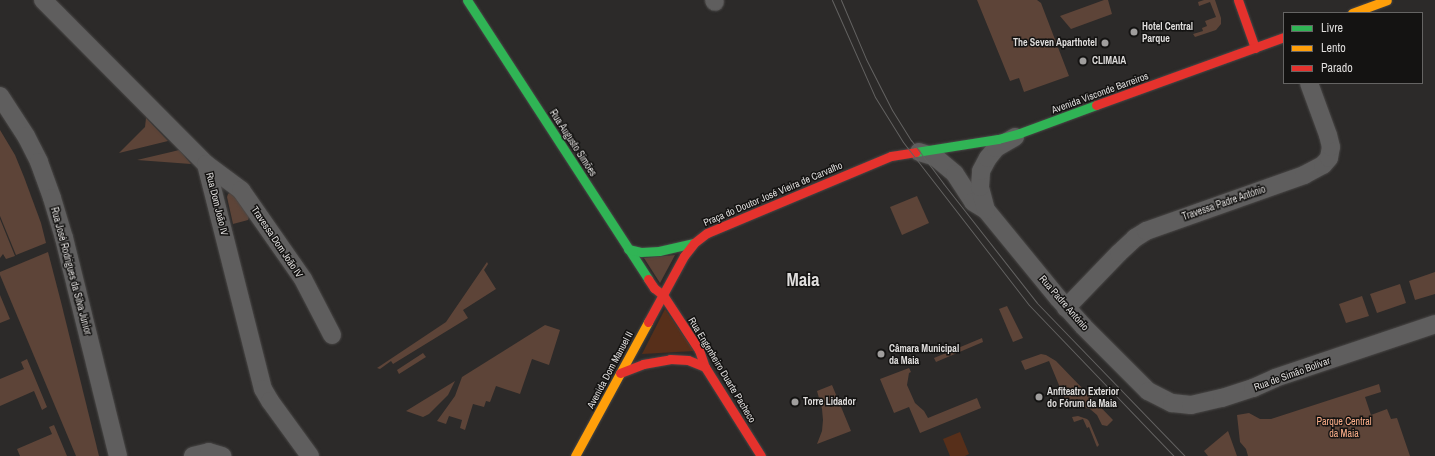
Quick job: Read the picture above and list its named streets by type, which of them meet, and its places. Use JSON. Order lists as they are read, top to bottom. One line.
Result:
{"streets":{"main road":["Avenida Visconde Barreiros","Rua Augusto Simões","Praça do Doutor José Vieira de Carvalho","Avenida Dom Manuel II","Rua Engenheiro Duarte Pacheco"],"street":["Travessa Padre António","Rua Dom João IV","Travessa Dom João IV","Rua José Rodrigues da Silva Júnior","Rua Padre António","Rua de Simão Bolívar"]},"crossings":[["Avenida Visconde Barreiros","Praça do Doutor José Vieira de Carvalho"],["Avenida Visconde Barreiros","Rua Padre António"],["Rua Augusto Simões","Praça do Doutor José Vieira de Carvalho"],["Rua Augusto Simões","Avenida Dom Manuel II"],["Rua Augusto Simões","Rua Engenheiro Duarte Pacheco"],["Praça do Doutor José Vieira de Carvalho","Rua Padre António"],["Praça do Doutor José Vieira de Carvalho","Avenida Dom Manuel II"],["Praça do Doutor José Vieira de Carvalho","Rua Engenheiro Duarte Pacheco"],["Travessa Padre António","Rua Padre António"],["Rua Dom João IV","Travessa Dom João IV"],["Rua Padre António","Rua de Simão Bolívar"],["Avenida Dom Manuel II","Rua Engenheiro Duarte Pacheco"]],"districts":["Maia"],"parks":["Parque Central da Maia"],"places":["Hotel Central Parque","The Seven Aparthotel","CLIMAIA","Câmara Municipal da Maia","Anfiteatro Exterior do Fórum da Maia","Torre Lidador"],"legend":["Livre","Lento","Parado"]}
